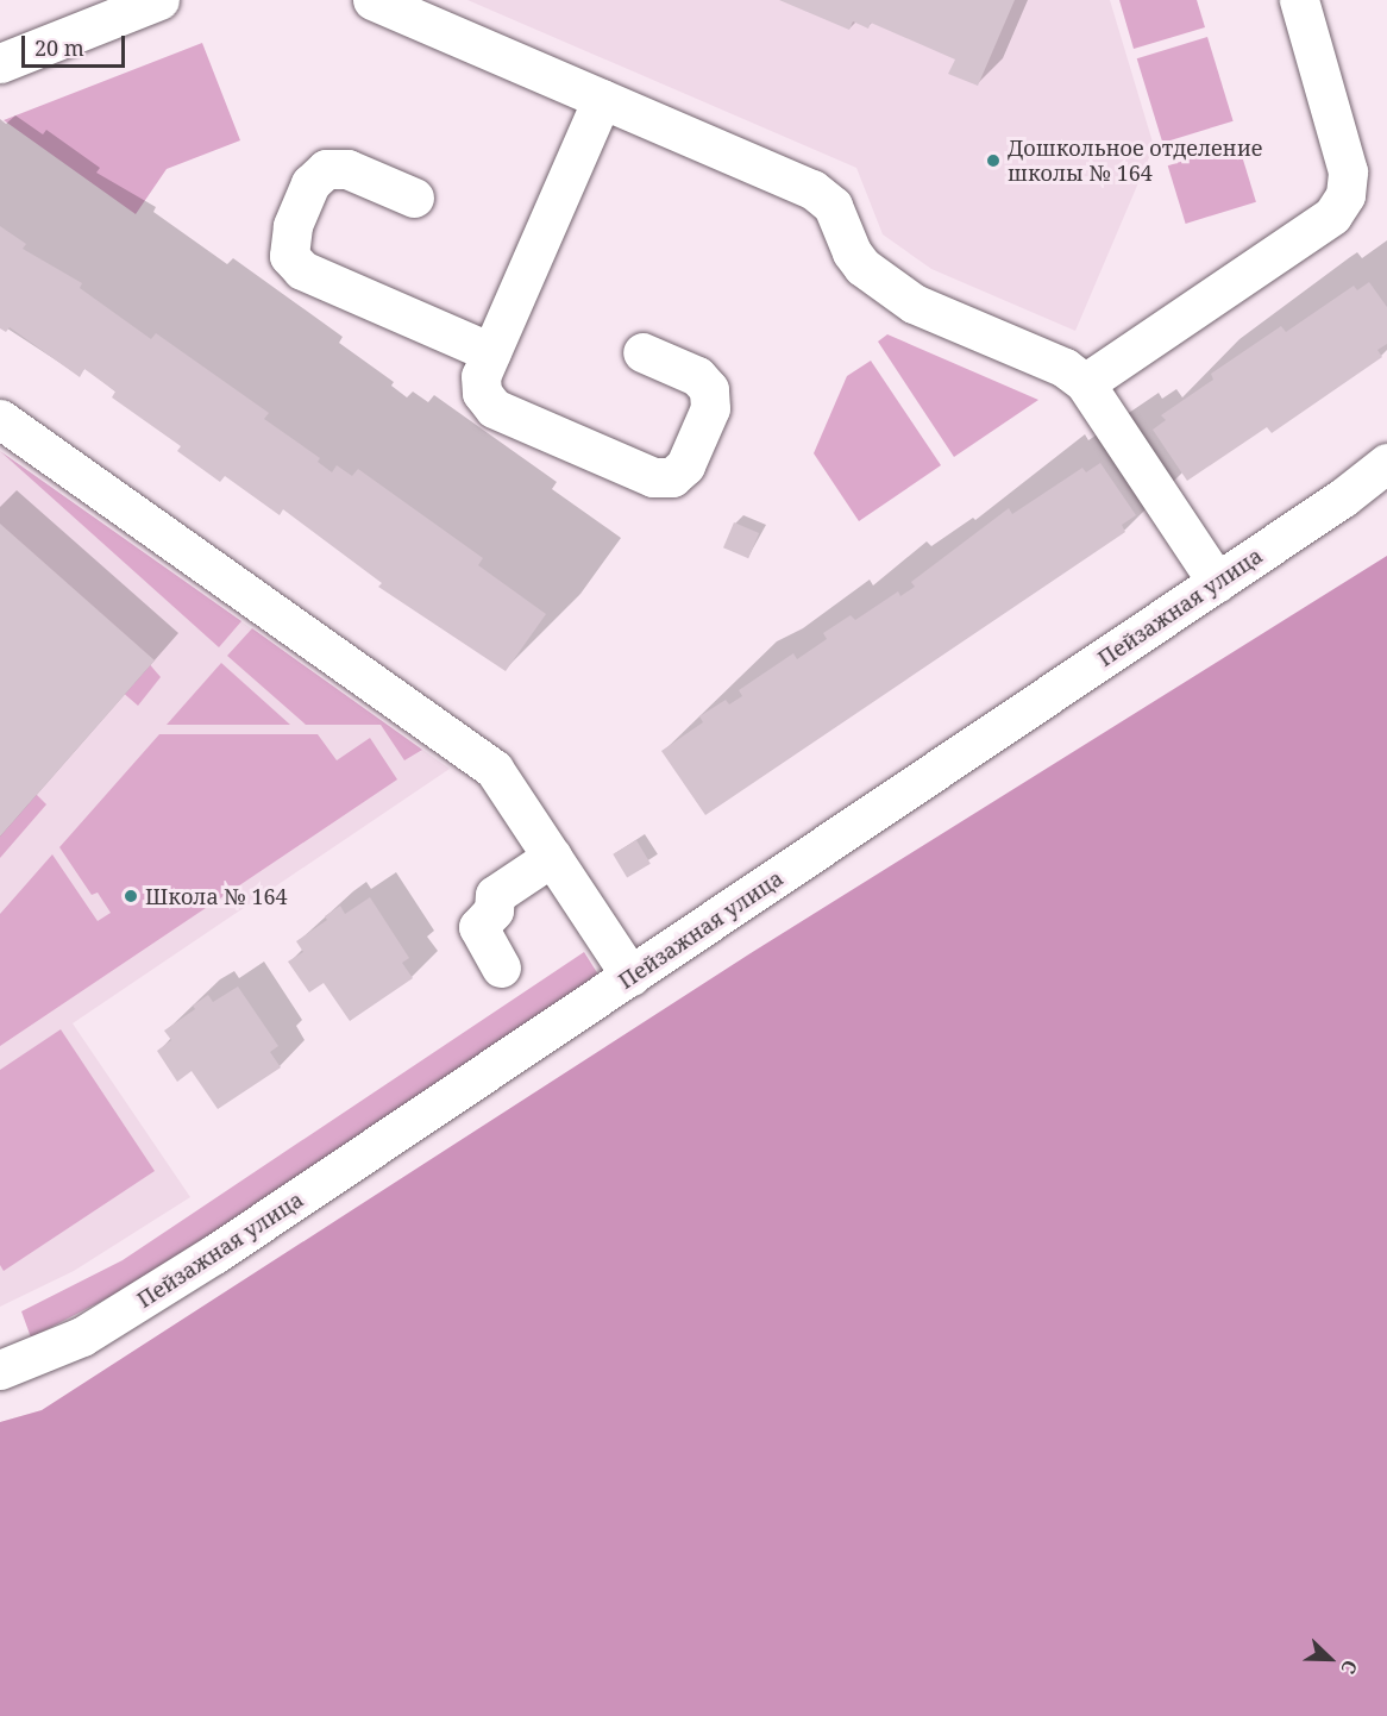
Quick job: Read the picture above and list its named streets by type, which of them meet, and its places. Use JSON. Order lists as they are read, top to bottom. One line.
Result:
{"streets":{"street":["Пейзажная улица"]},"places":["Дошкольное отделение школы № 164","Школа № 164"],"scale_bar":"20 m","north":"bottom right"}
